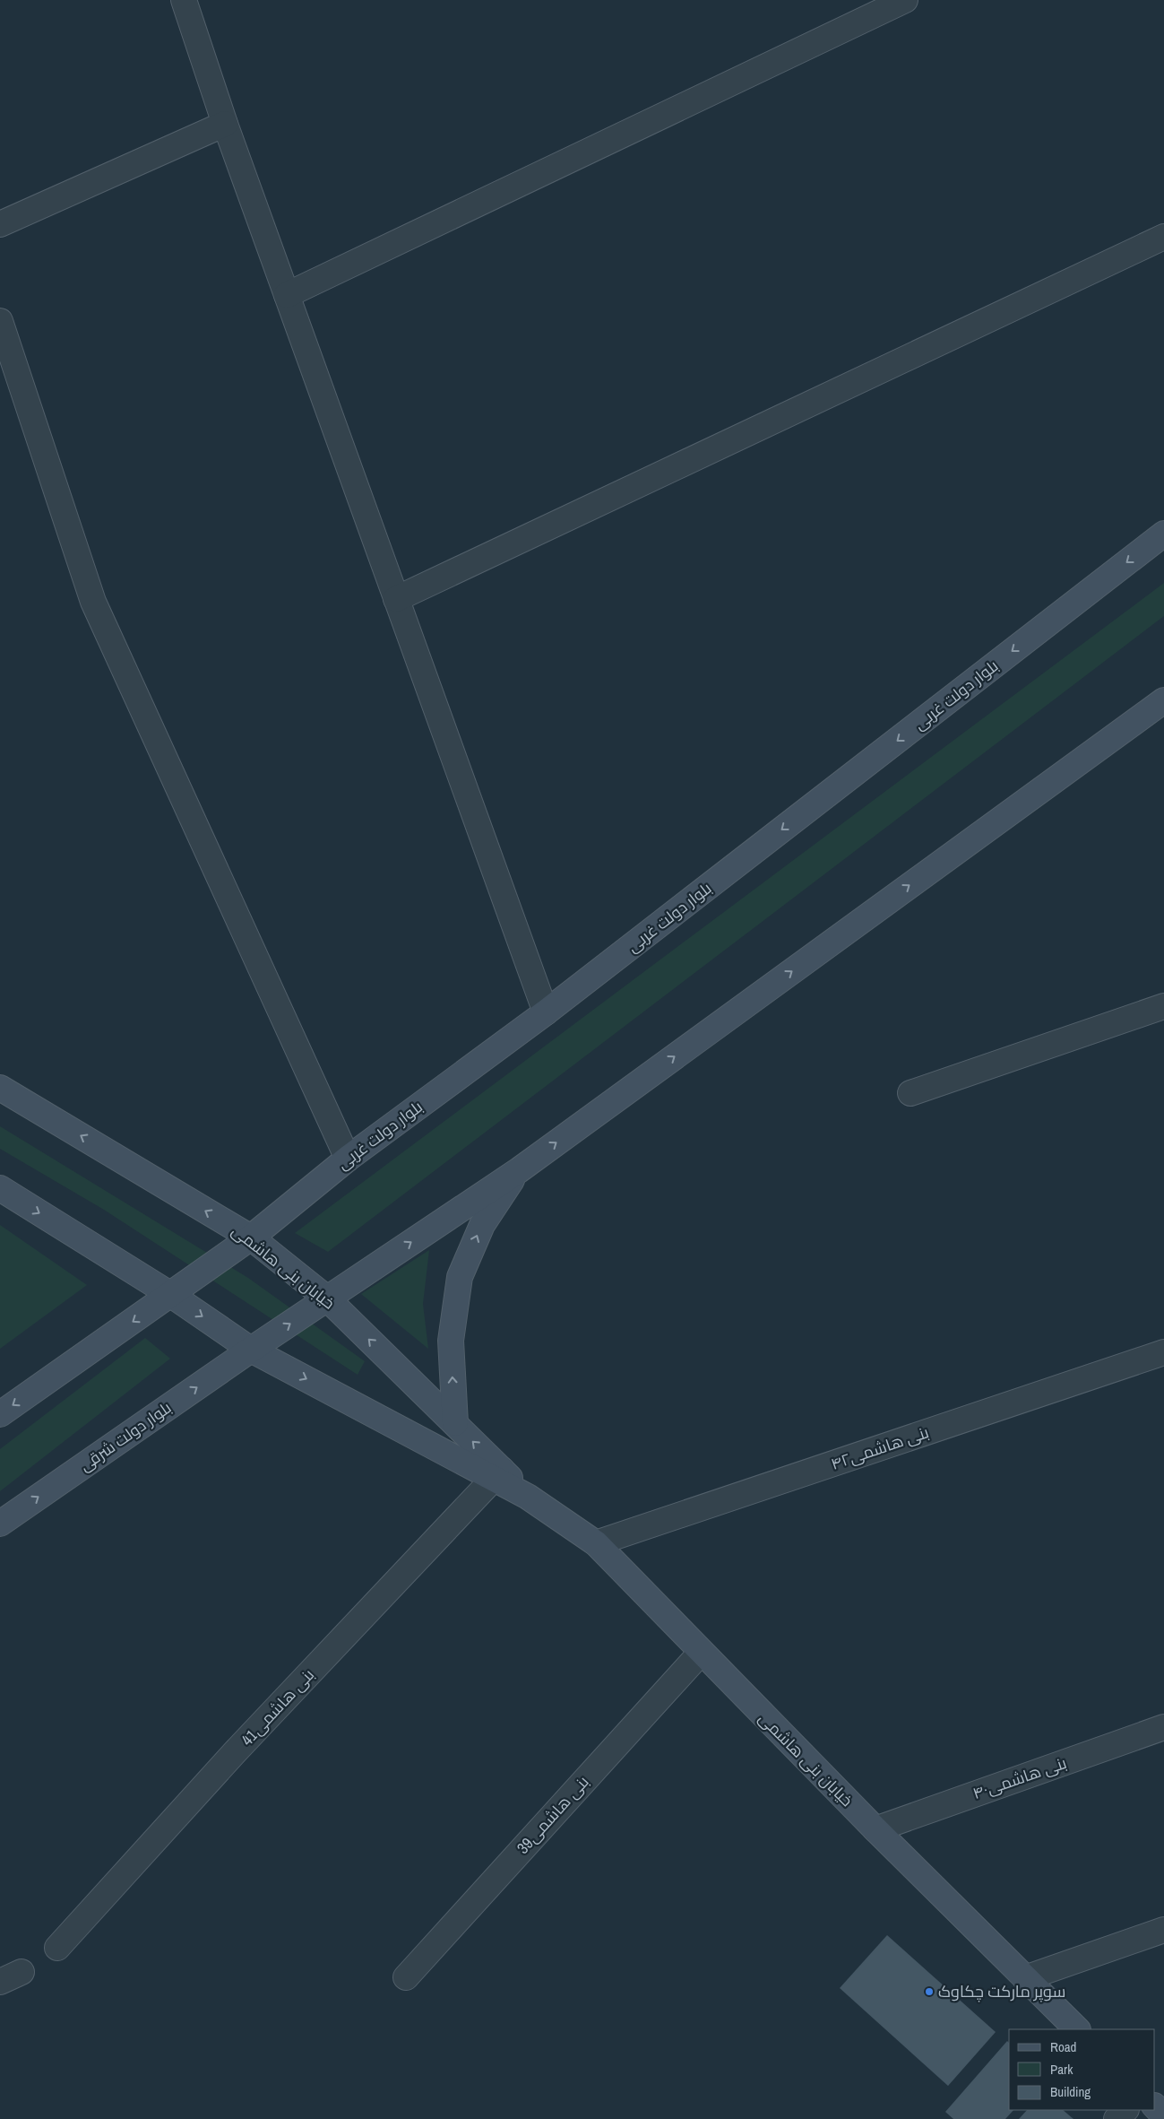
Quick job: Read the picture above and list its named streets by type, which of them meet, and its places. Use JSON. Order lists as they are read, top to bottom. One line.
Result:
{"streets":{"main road":["بلوار دولت غربی","خیابان بنی هاشمی","بلوار دولت شرقی"],"street":["بنی هاشمی۴۲","بنی هاشمی41","بنی هاشمی۴۰","بنی هاشمی39"]},"crossings":[["بلوار دولت غربی","خیابان بنی هاشمی"],["خیابان بنی هاشمی","بلوار دولت شرقی"],["خیابان بنی هاشمی","بنی هاشمی۴۲"],["خیابان بنی هاشمی","بنی هاشمی41"],["خیابان بنی هاشمی","بنی هاشمی۴۰"],["خیابان بنی هاشمی","بنی هاشمی39"]],"places":["سوپر مارکت چکاوک"],"legend":["Road","Park","Building"]}
